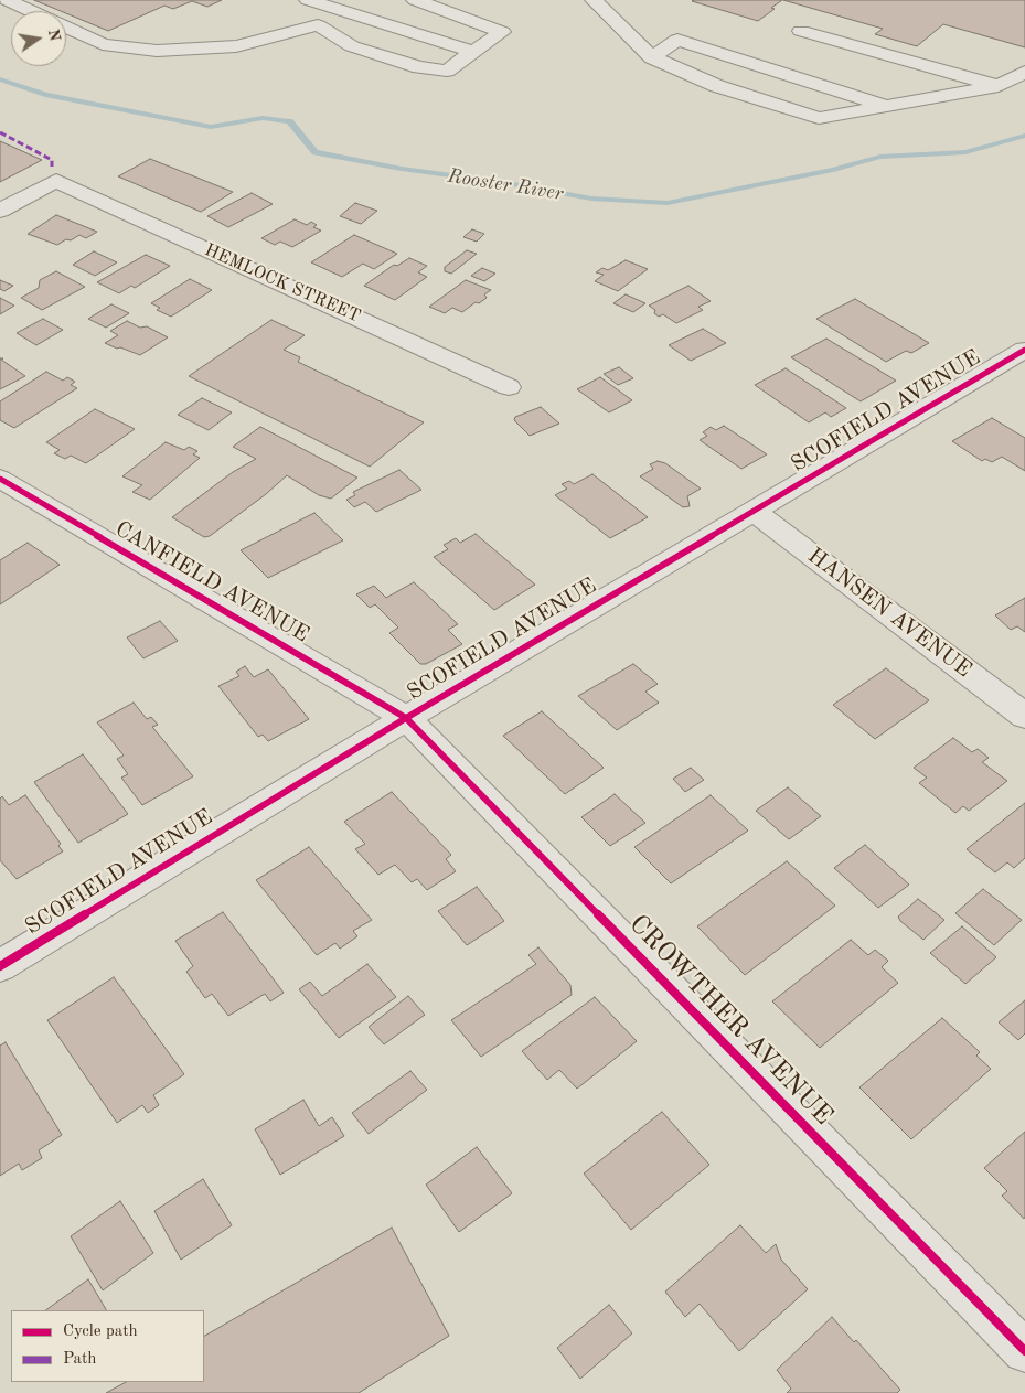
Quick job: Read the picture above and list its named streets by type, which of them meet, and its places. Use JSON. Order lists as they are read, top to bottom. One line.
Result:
{"streets":{"street":["HEMLOCK STREET","SCOFIELD AVENUE","CANFIELD AVENUE","HANSEN AVENUE","CROWTHER AVENUE"]},"crossings":[["SCOFIELD AVENUE","CANFIELD AVENUE"],["SCOFIELD AVENUE","HANSEN AVENUE"],["SCOFIELD AVENUE","CROWTHER AVENUE"],["CANFIELD AVENUE","CROWTHER AVENUE"]],"water":["Rooster River"],"legend":["Cycle path","Path"],"north":"right"}
